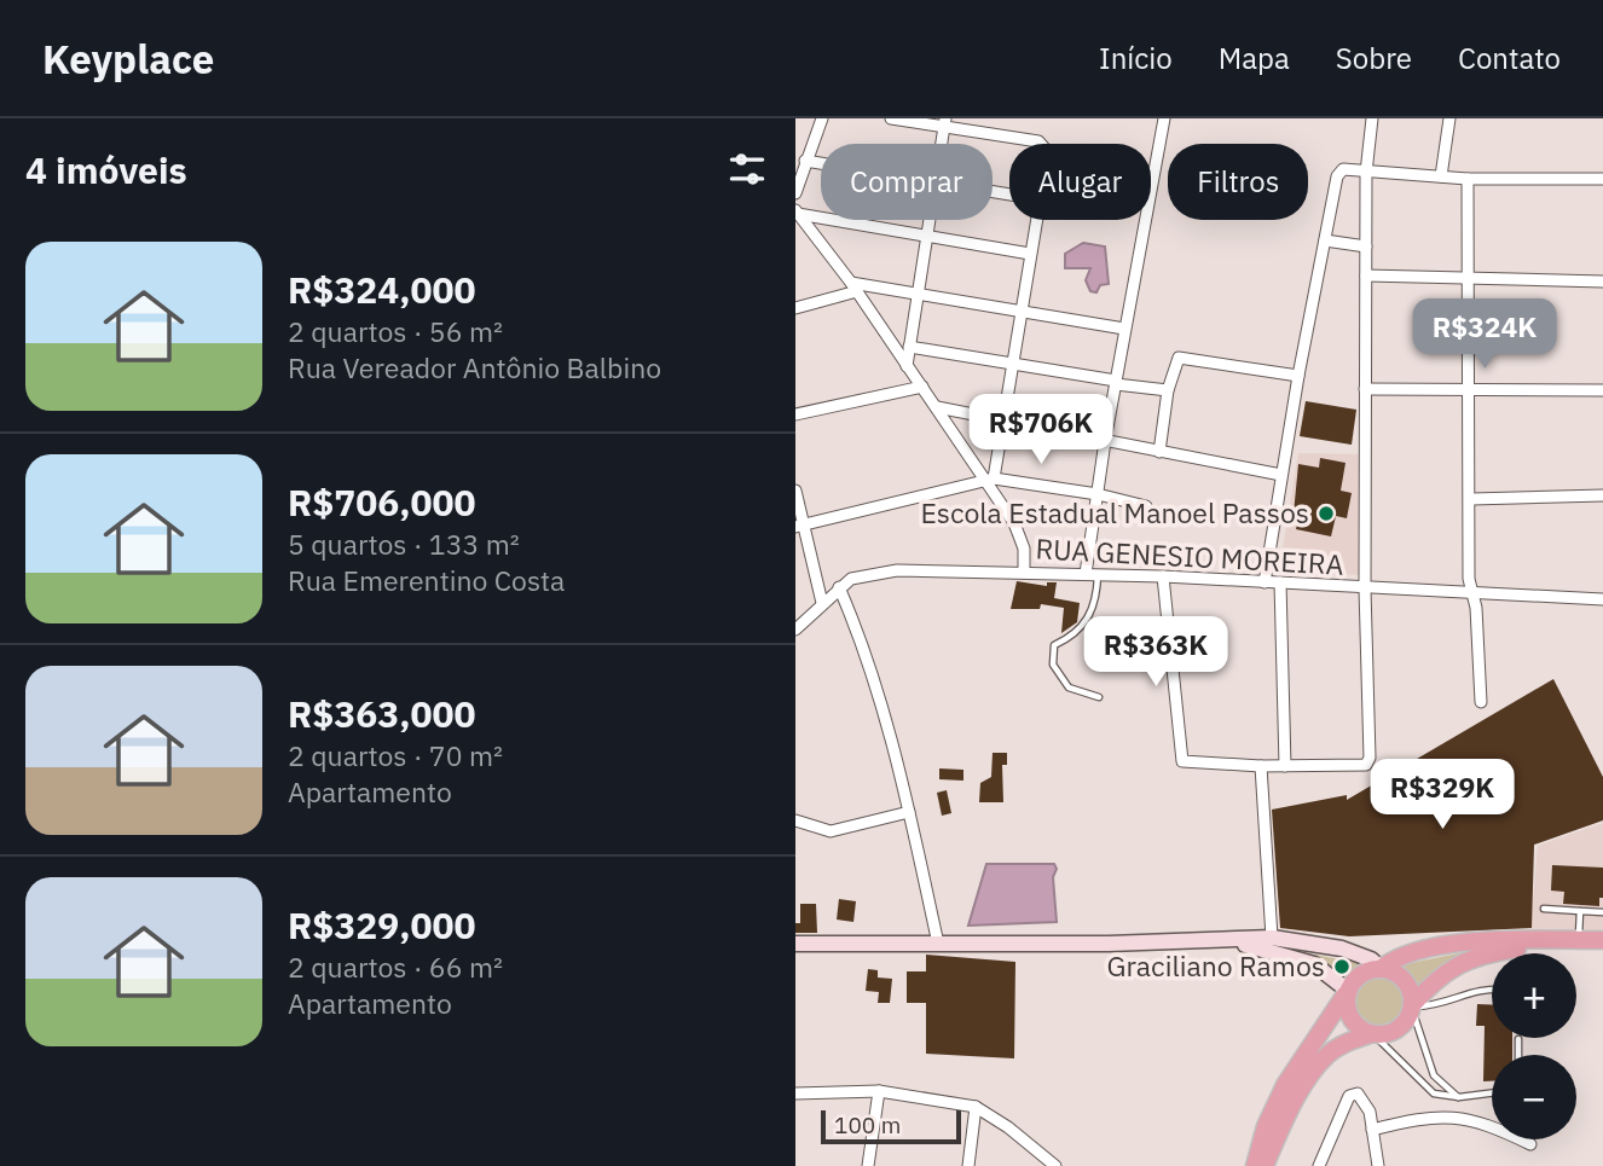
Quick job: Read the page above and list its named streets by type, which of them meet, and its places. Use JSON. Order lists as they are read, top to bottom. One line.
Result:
{"streets":{"street":["RUA GENESIO MOREIRA"]},"places":["Escola Estadual Manoel Passos","Graciliano Ramos"],"scale_bar":"100 m","page":{"header":"Keyplace","nav":["Início","Mapa","Sobre","Contato"],"heading":"4 imóveis","chip":["Comprar","Alugar","Filtros"],"list":[{"name":"R$324,000","note":"2 quartos · 56 m² · Rua Vereador Antônio Balbino"},{"name":"R$706,000","note":"5 quartos · 133 m² · Rua Emerentino Costa"},{"name":"R$363,000","note":"2 quartos · 70 m² · Apartamento"},{"name":"R$329,000","note":"2 quartos · 66 m² · Apartamento"}],"price":["R$324K","R$706K","R$363K","R$329K"],"map_buttons":["+","−"],"scale":"100 m"}}
